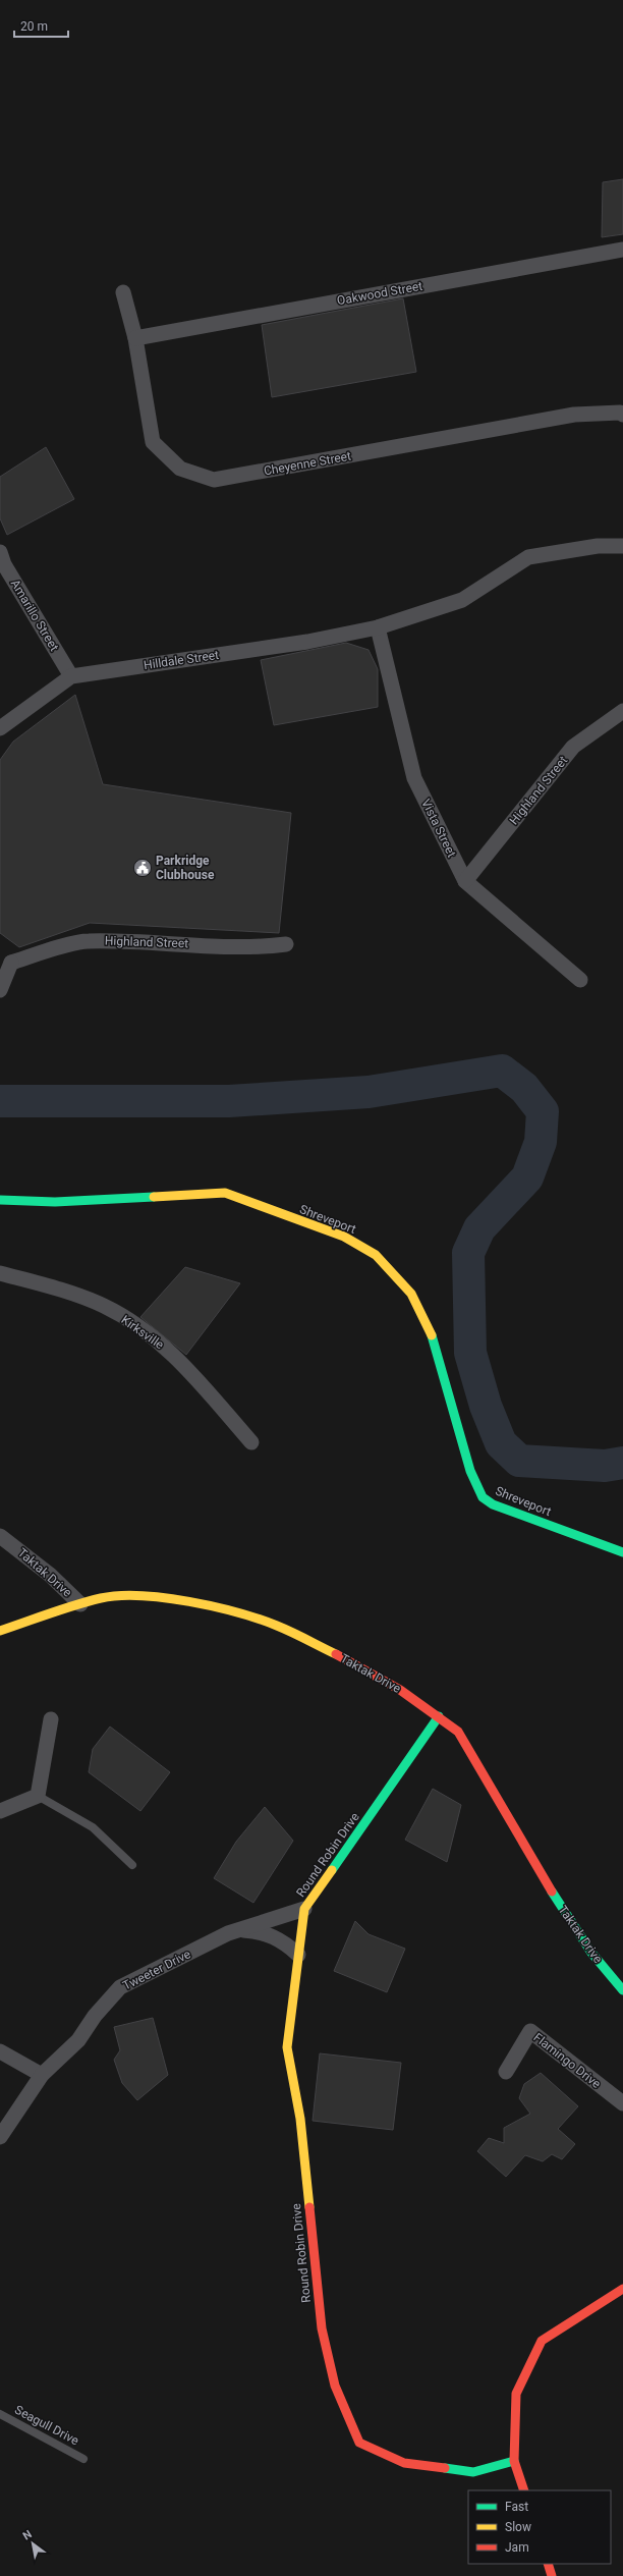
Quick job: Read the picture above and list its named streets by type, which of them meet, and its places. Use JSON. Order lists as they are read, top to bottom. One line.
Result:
{"streets":{"street":["Oakwood Street","Cheyenne Street","Amarillo Street","Hilldale Street","Highland Street","Vista Street","Shreveport","Kirksville","Taktak Drive","Round Robin Drive","Tweeter Drive","Flamingo Drive"],"lane":["Seagull Drive"]},"crossings":[["Oakwood Street","Cheyenne Street"],["Amarillo Street","Hilldale Street"],["Hilldale Street","Vista Street"],["Highland Street","Vista Street"],["Taktak Drive","Round Robin Drive"],["Round Robin Drive","Tweeter Drive"]],"places":{"public building":["Parkridge Clubhouse"]},"legend":["Fast","Slow","Jam"],"scale_bar":"20 m","north":"top left"}
